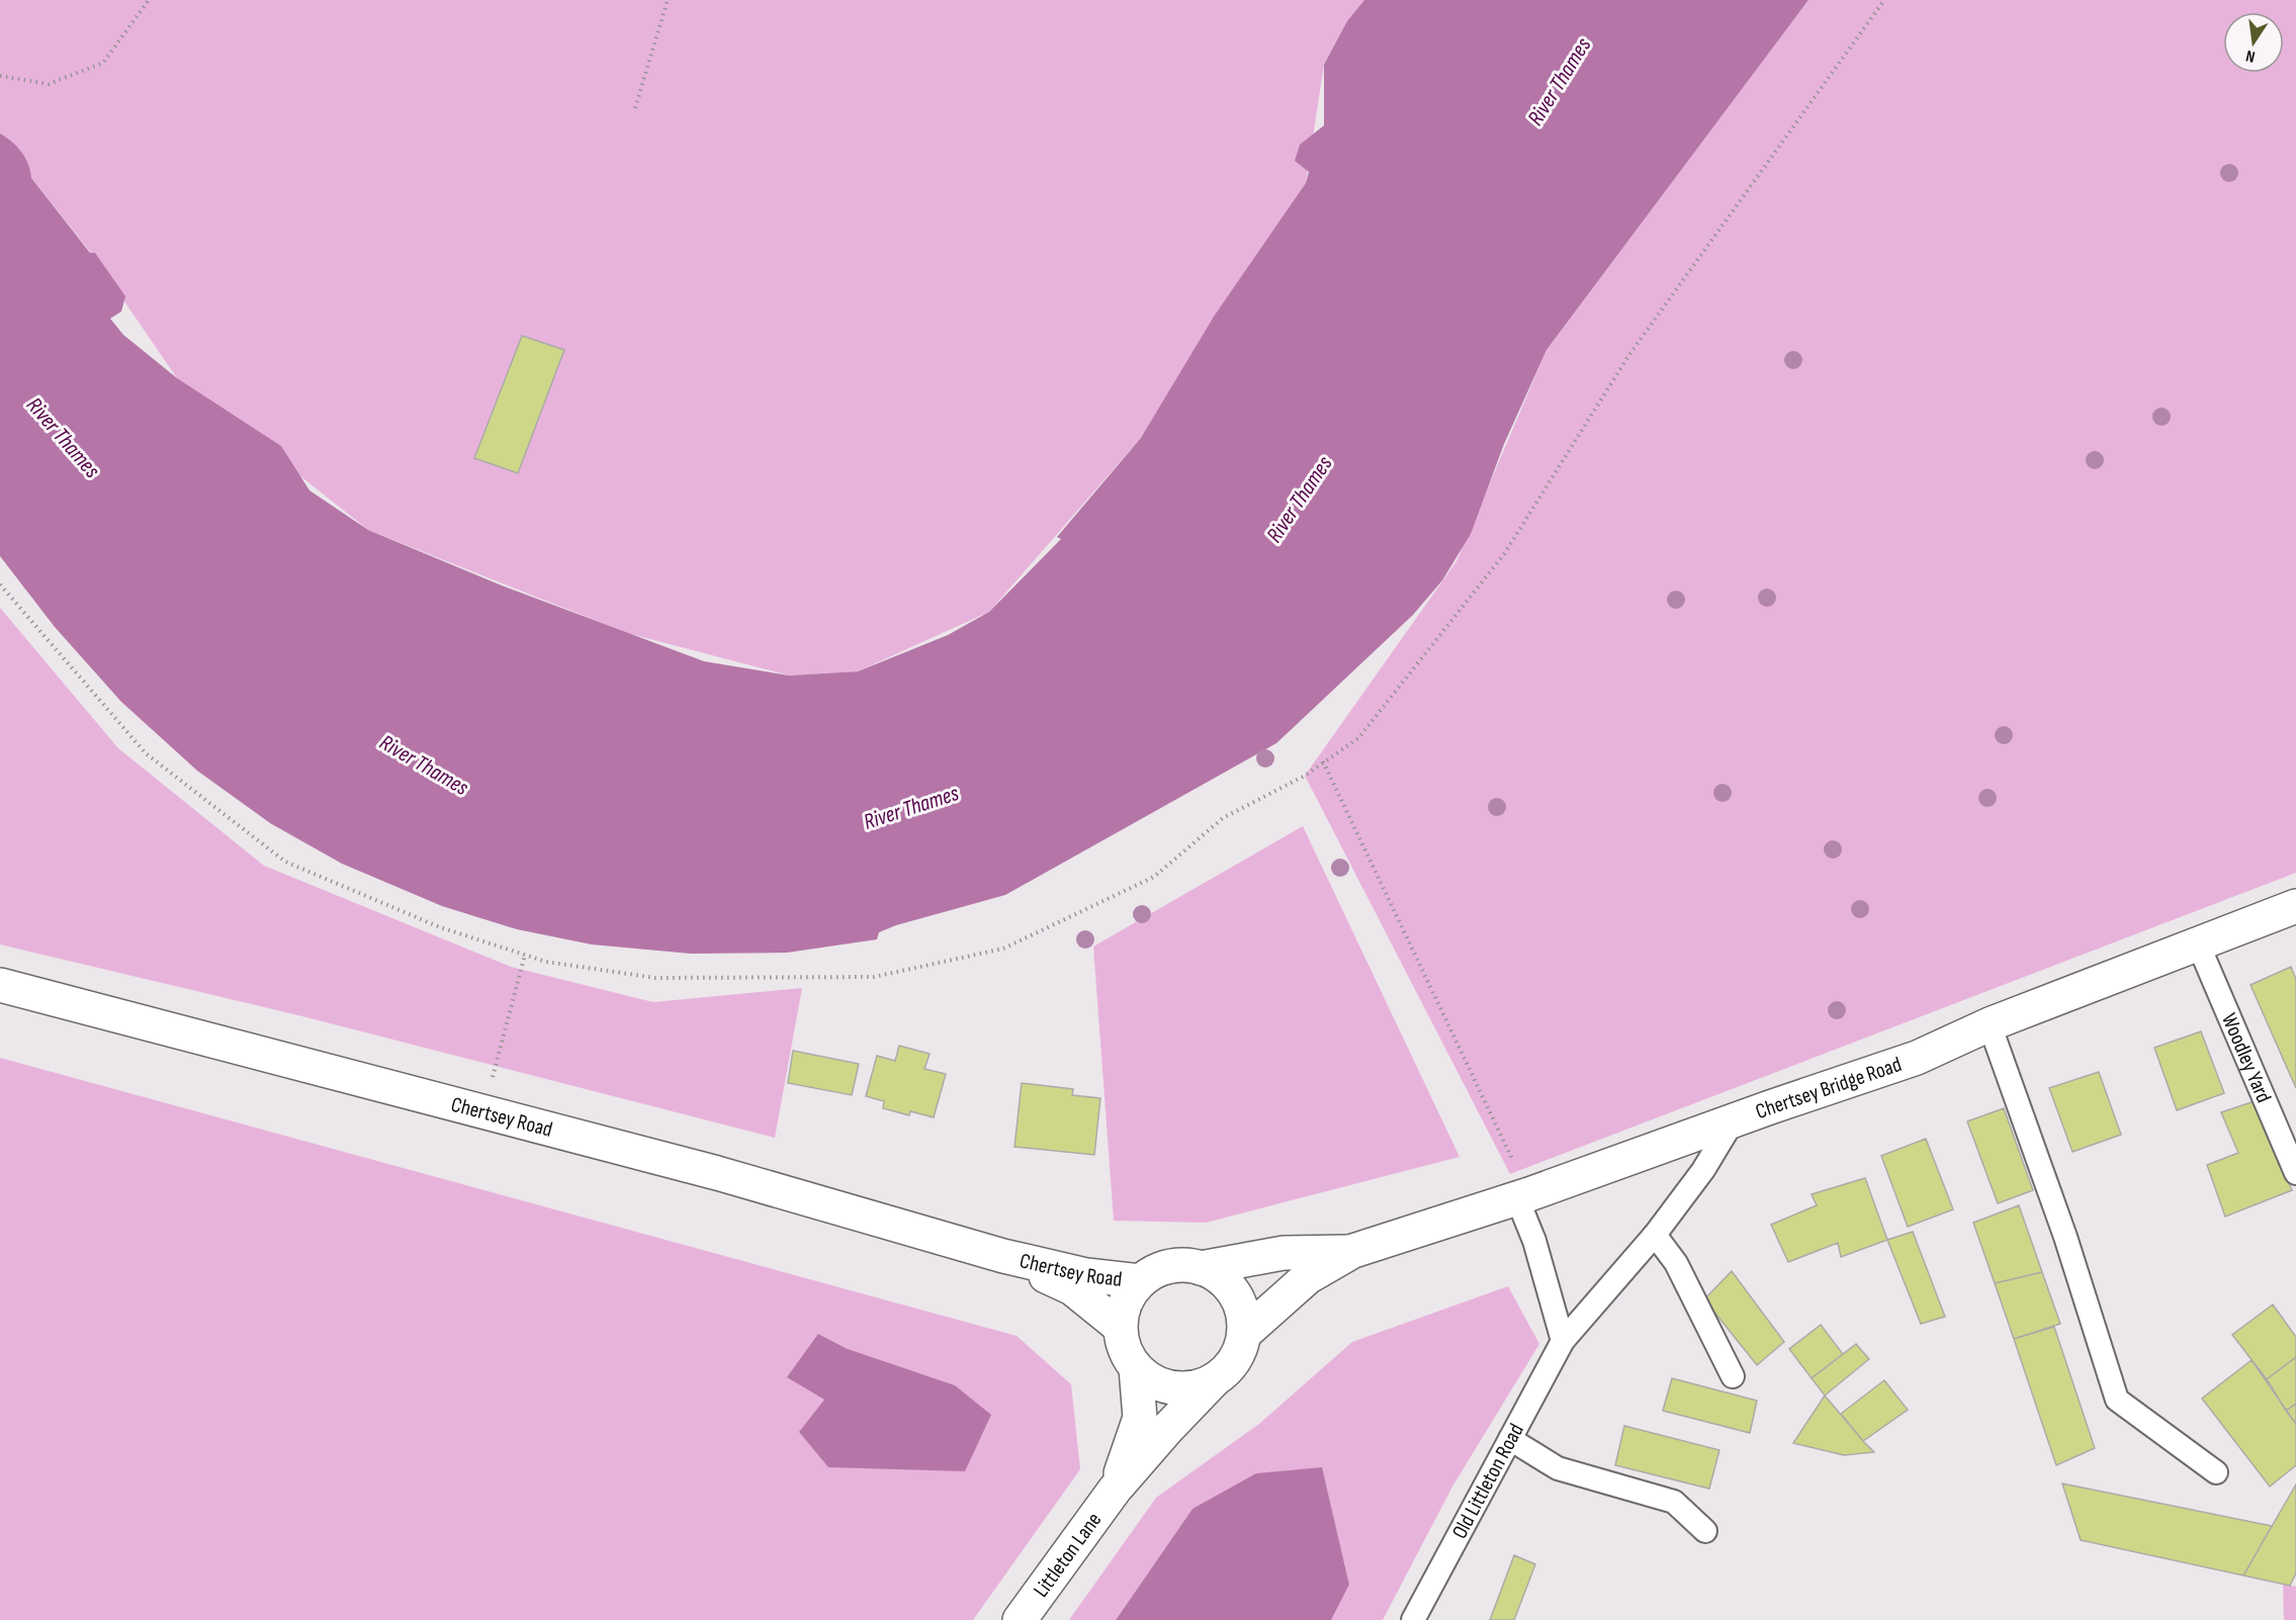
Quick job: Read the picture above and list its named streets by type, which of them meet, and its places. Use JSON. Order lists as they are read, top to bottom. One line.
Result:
{"streets":{"main road":["Chertsey Bridge Road","Chertsey Road","Littleton Lane"],"lane":["Woodley Yard","Old Littleton Road"]},"crossings":[["Woodley Yard","Chertsey Bridge Road"],["Chertsey Bridge Road","Chertsey Road"],["Chertsey Bridge Road","Old Littleton Road"]],"water":["River Thames"],"north":"bottom"}
